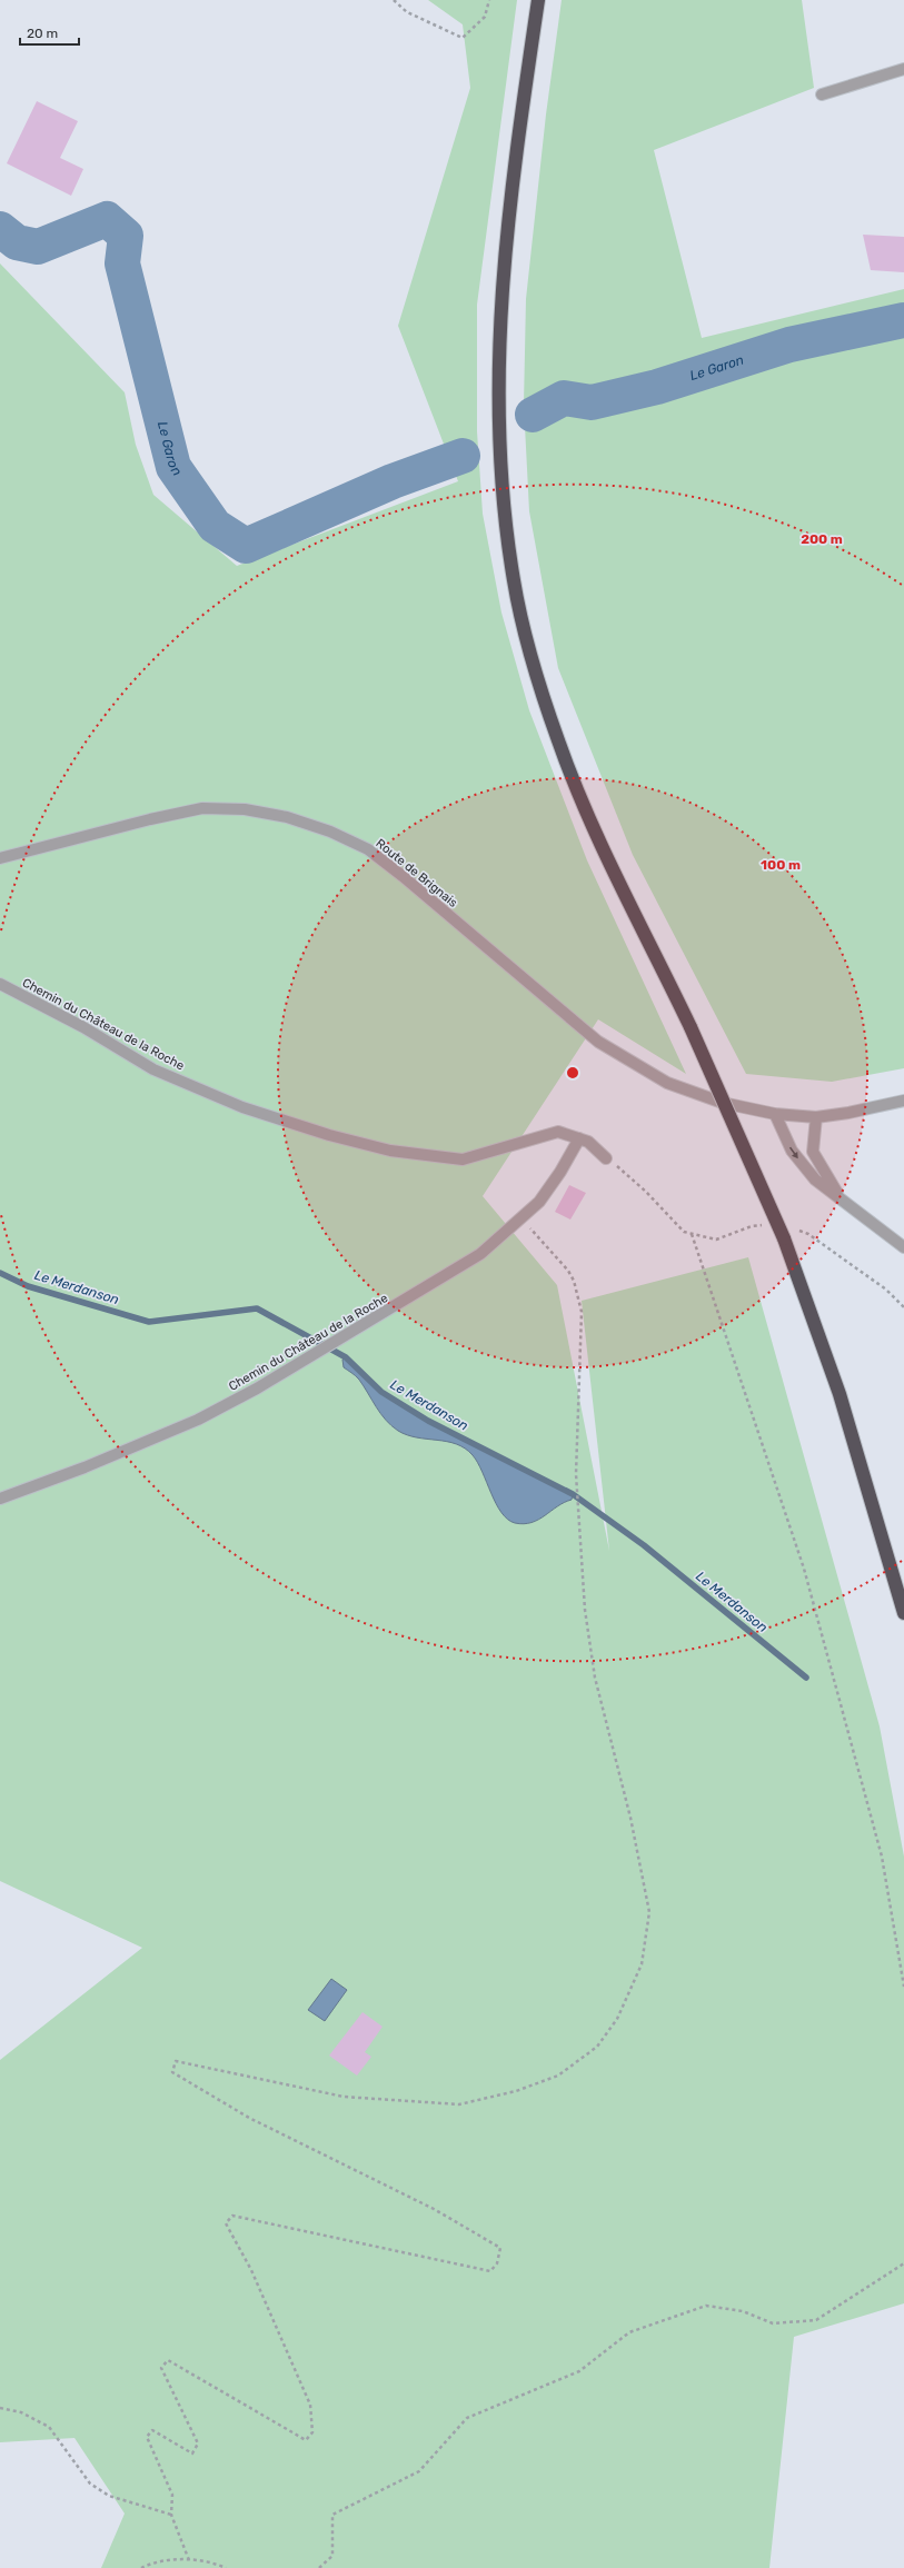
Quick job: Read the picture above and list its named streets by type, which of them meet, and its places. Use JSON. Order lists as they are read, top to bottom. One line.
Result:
{"streets":{"street":["Route de Brignais","Chemin du Château de la Roche"]},"water":["Le Garon","Le Merdanson"],"scale_bar":"20 m","rings":["200 m","100 m"]}
